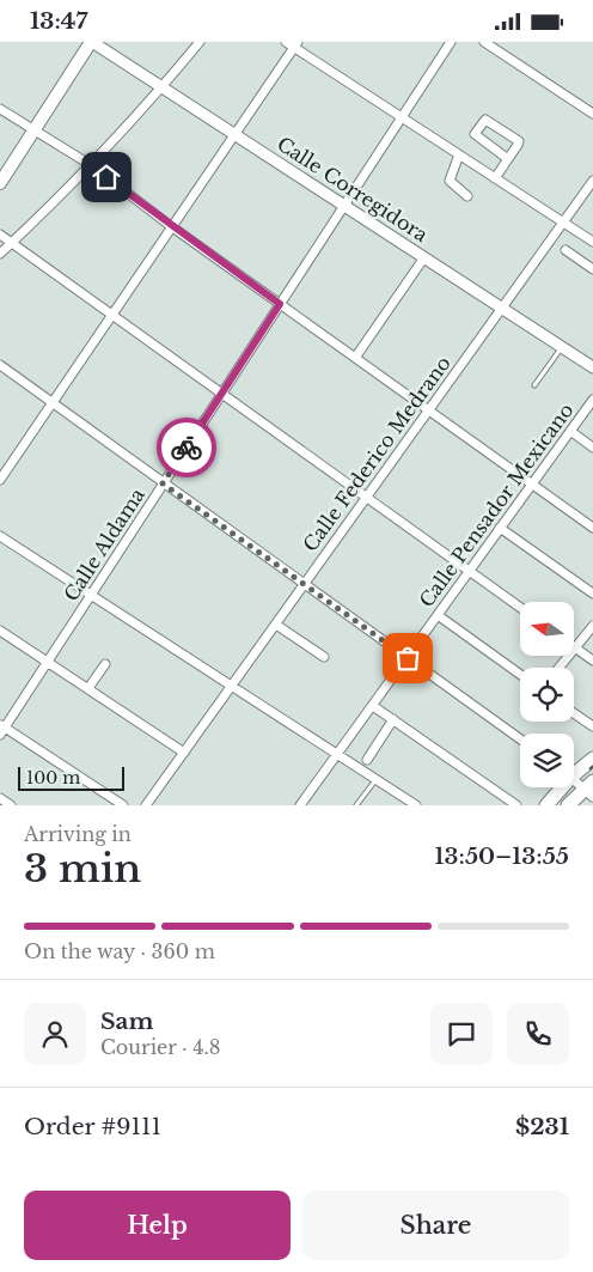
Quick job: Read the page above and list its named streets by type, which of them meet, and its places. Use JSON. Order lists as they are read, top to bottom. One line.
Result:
{"streets":{"street":["Calle Corregidora","Calle Federico Medrano","Calle Pensador Mexicano","Calle Aldama"]},"crossings":[["Calle Corregidora","Calle Federico Medrano"],["Calle Corregidora","Calle Aldama"]],"scale_bar":"100 m","north":"left","page":{"status":"13:47","scale":"100 m","heading":["3 min","Arriving in","13:50–13:55"],"panel":["Sam","Courier · 4.8","Order #9111","$231"],"bar":"On the way · 360 m","buttons":["Help","Share"]}}
